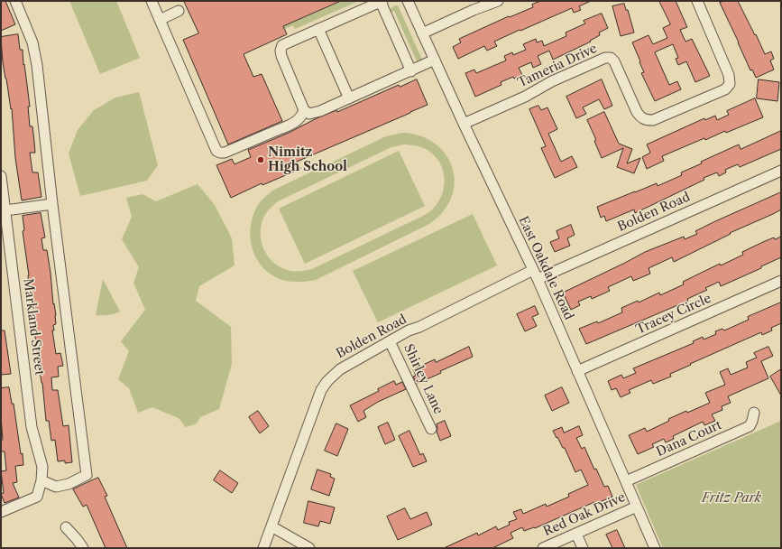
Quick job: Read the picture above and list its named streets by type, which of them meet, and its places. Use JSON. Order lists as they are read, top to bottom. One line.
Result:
{"streets":{"street":["Tameria Drive","Bolden Road","East Oakdale Road","Tracey Circle","Markland Street","Shirley Lane","Dana Court","Red Oak Drive"]},"crossings":[["Tameria Drive","East Oakdale Road"],["Bolden Road","East Oakdale Road"],["Bolden Road","Shirley Lane"],["East Oakdale Road","Tracey Circle"],["East Oakdale Road","Dana Court"],["East Oakdale Road","Red Oak Drive"]],"parks":["Fritz Park"],"places":["Nimitz High School"]}
